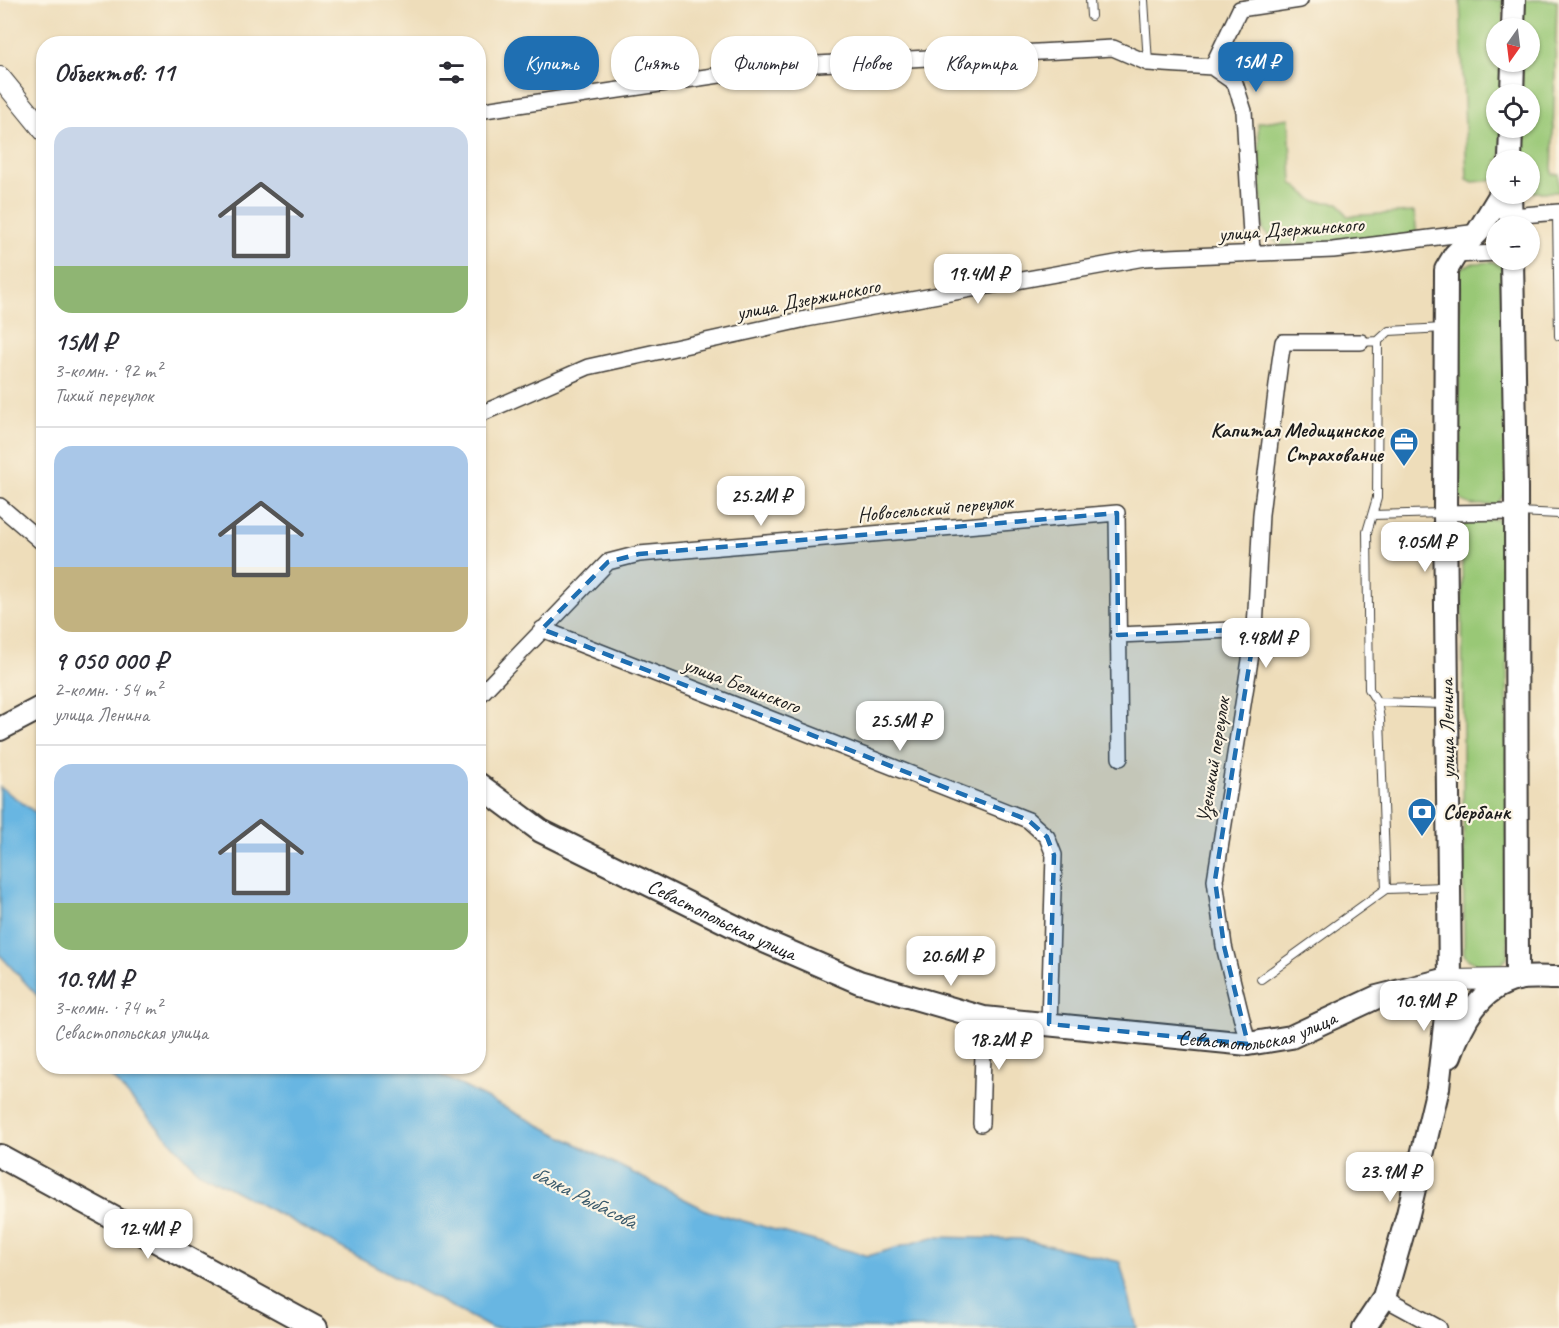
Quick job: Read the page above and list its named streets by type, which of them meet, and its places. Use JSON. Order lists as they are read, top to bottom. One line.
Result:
{"streets":{"main road":["улица Ленина","Севастопольская улица"],"street":["улица Дзержинского","Новосельский переулок","улица Белинского","Узенький переулок"]},"crossings":[["улица Дзержинского","улица Ленина"],["Новосельский переулок","улица Белинского"],["улица Белинского","Севастопольская улица"],["улица Ленина","Севастопольская улица"],["Узенький переулок","Севастопольская улица"]],"water":["балка Рыбасова"],"places":{"office":["Капитал Медицинское Страхование"],"bank":["Сбербанк"]},"north":"bottom","page":{"map_buttons":["+","−"],"chip":["Купить","Снять","Фильтры","Новое","Квартира"],"heading":"Объектов: 11","price":["15M ₽","19.4M ₽","25.2M ₽","9.05M ₽","9.48M ₽","25.5M ₽","20.6M ₽","10.9M ₽","18.2M ₽","23.9M ₽","12.4M ₽"],"list":[{"name":"15M ₽","note":"3-комн. · 92 m² · Тихий переулок"},{"name":"9 050 000 ₽","note":"2-комн. · 54 m² · улица Ленина"},{"name":"10.9M ₽","note":"3-комн. · 74 m² · Севастопольская улица"}]}}
